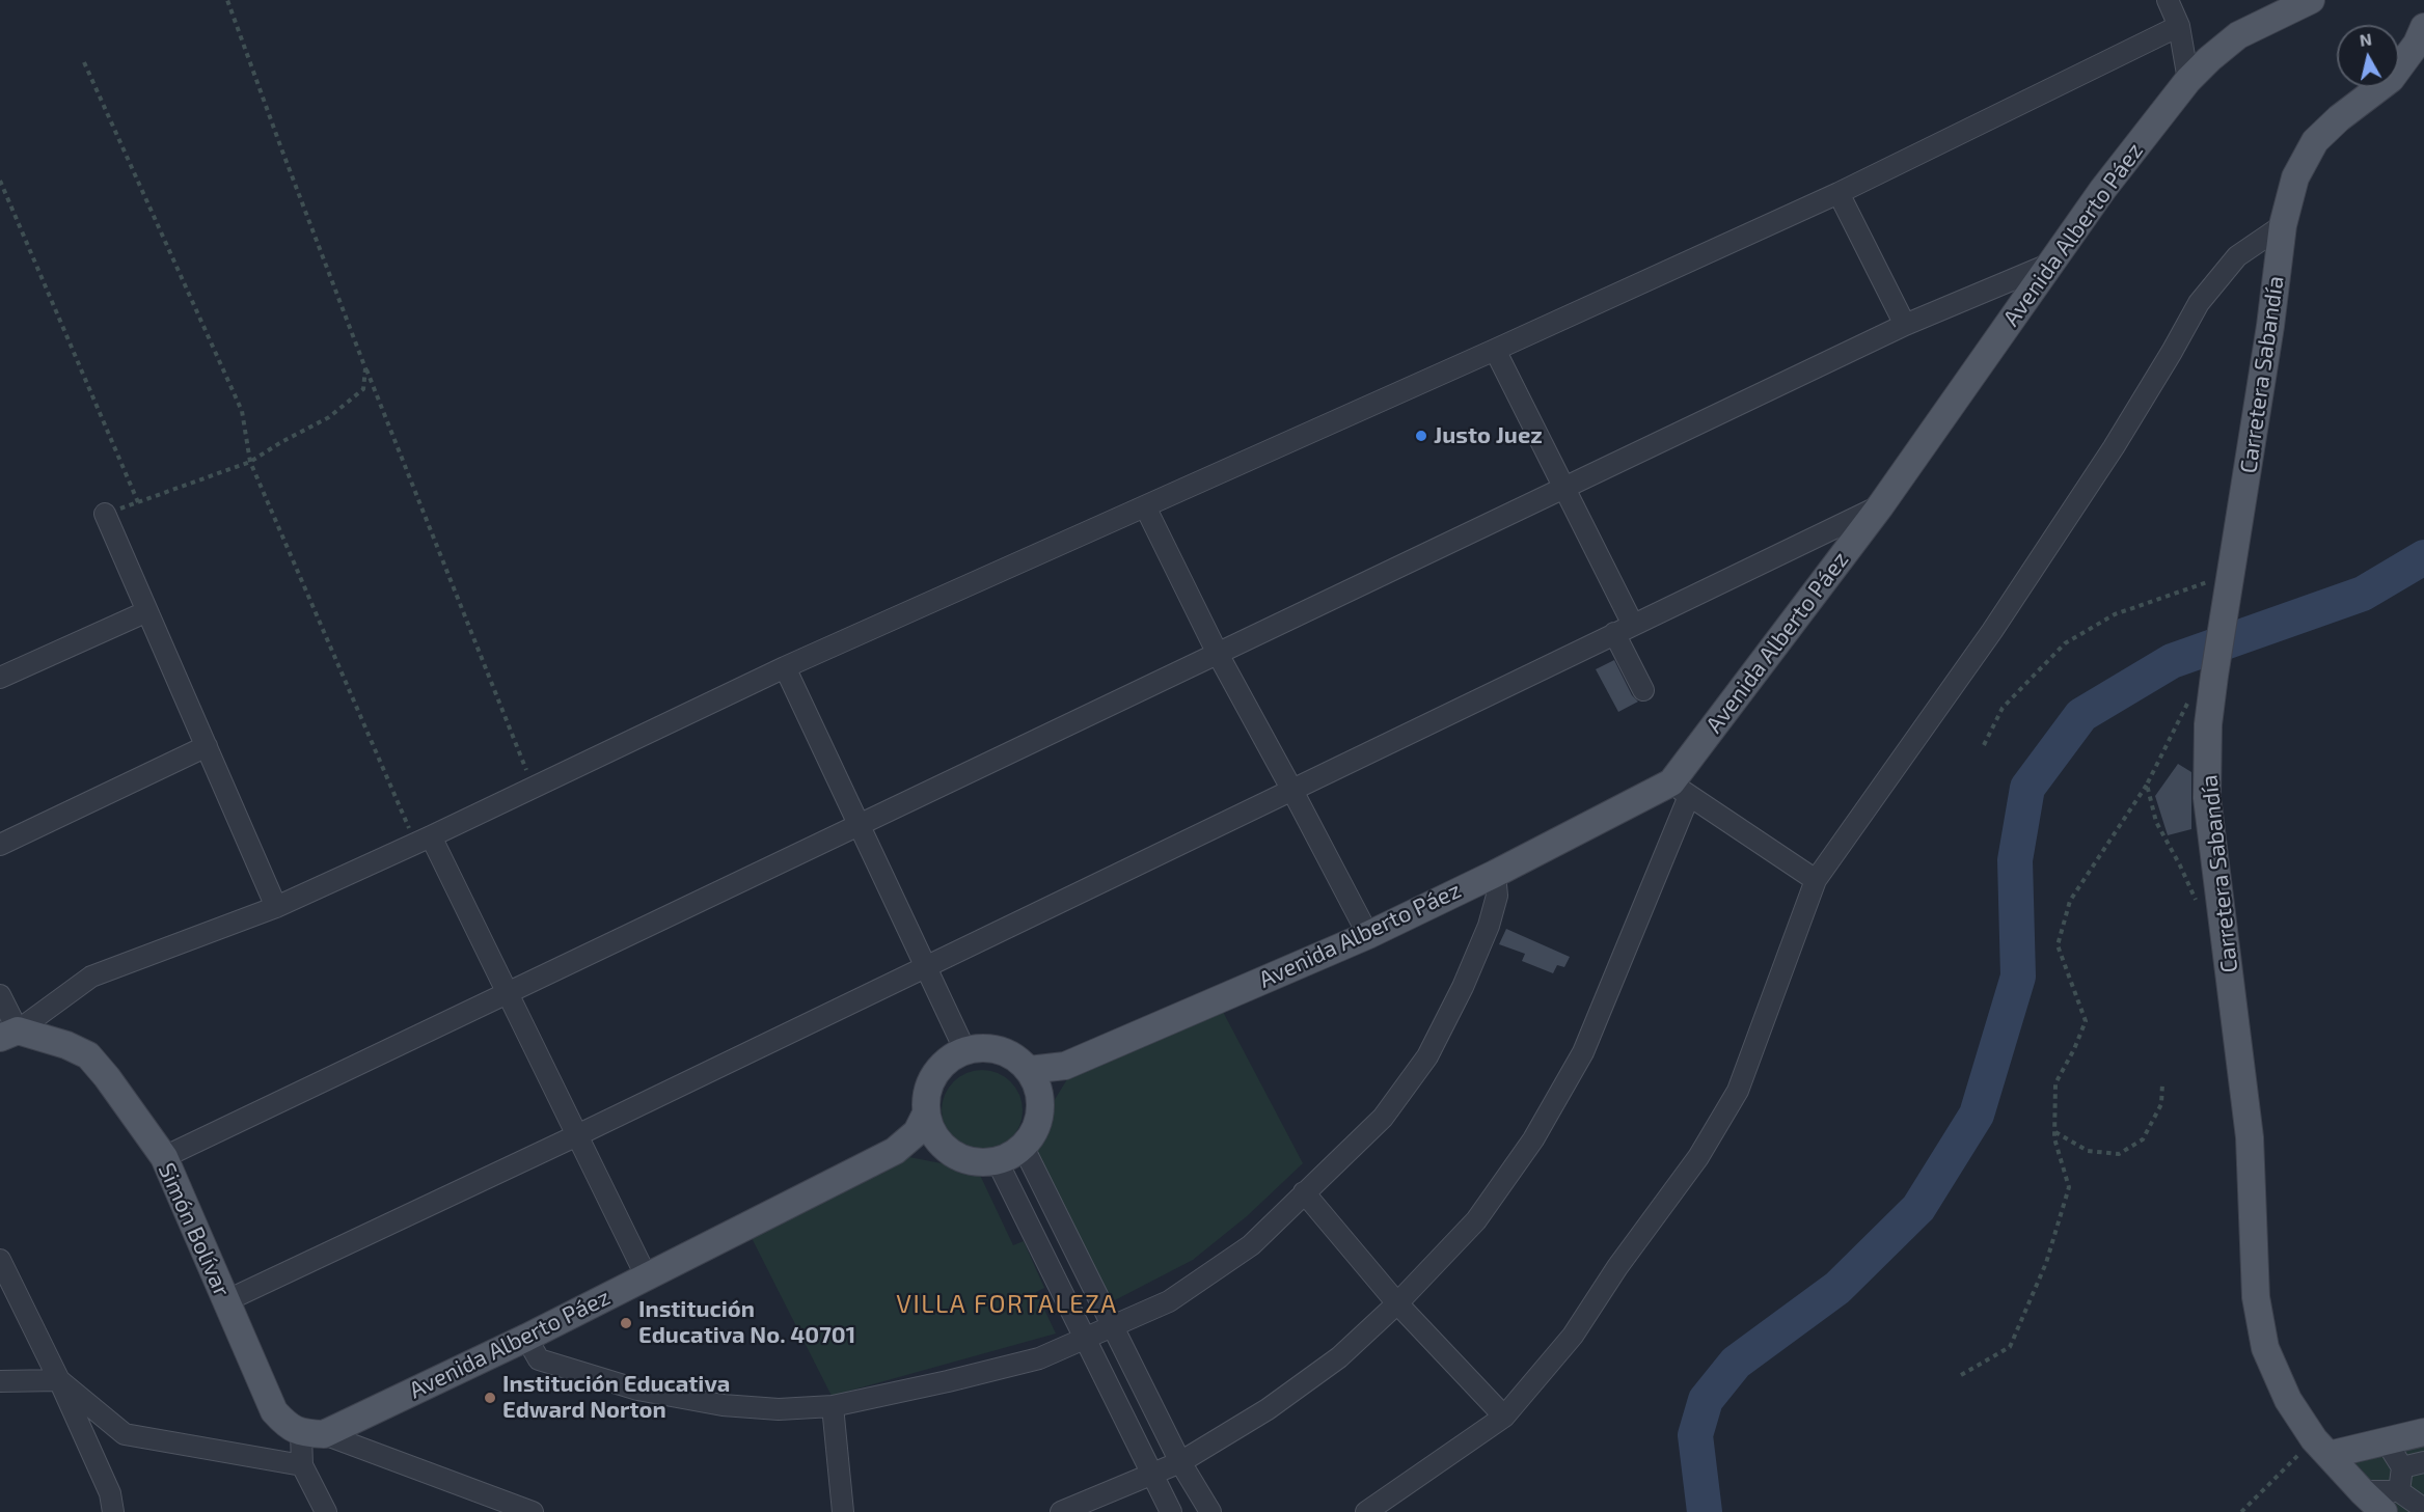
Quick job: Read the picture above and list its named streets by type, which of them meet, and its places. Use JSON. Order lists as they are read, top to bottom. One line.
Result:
{"streets":{"main road":["Avenida Alberto Páez","Carretera Sabandía","Simón Bolívar"]},"crossings":[["Avenida Alberto Páez","Simón Bolívar"]],"districts":["VILLA FORTALEZA"],"places":["Justo Juez","Institución Educativa No. 40701","Institución Educativa Edward Norton"],"north":"top"}
